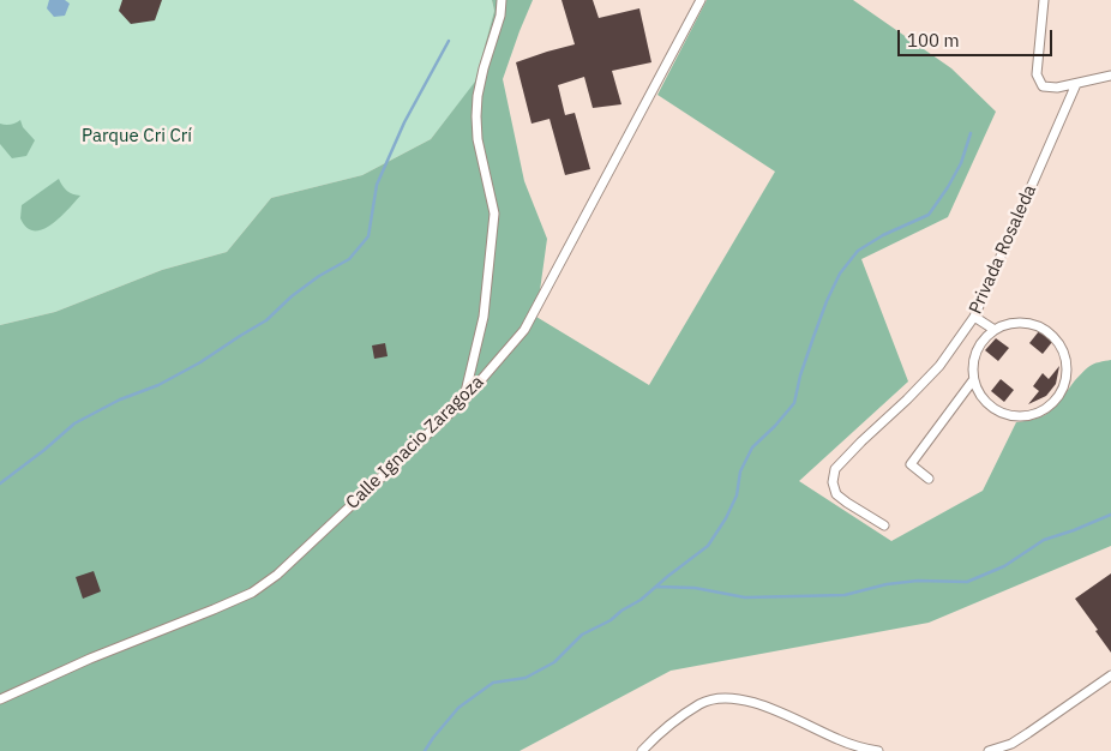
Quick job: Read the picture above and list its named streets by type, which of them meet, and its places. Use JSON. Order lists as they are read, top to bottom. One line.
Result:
{"streets":{"street":["Privada Rosaleda","Calle Ignacio Zaragoza"]},"parks":["Parque Cri Crí"],"scale_bar":"100 m"}
